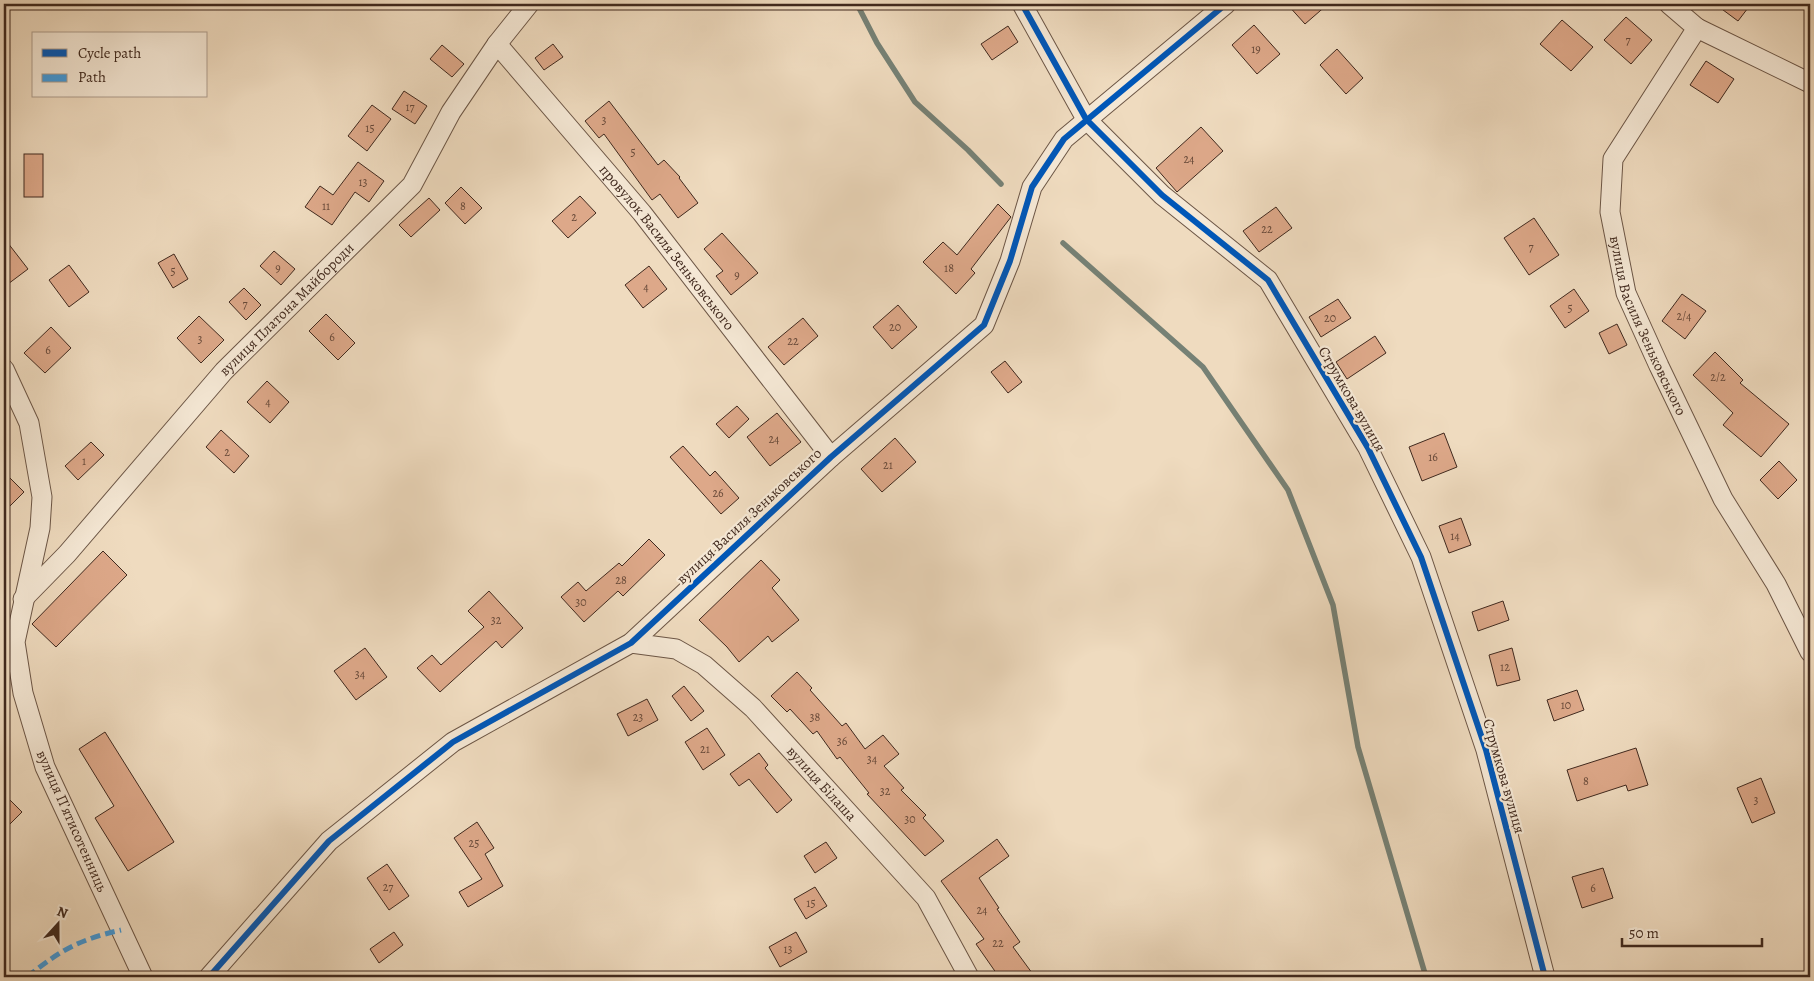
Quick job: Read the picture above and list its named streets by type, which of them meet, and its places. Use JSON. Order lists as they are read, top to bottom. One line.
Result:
{"streets":{"street":["провулок Василя Зеньковського","вулиця Платона Майбороди","вулиця Василя Зеньковського","Струмкова вулиця","вулиця Білаша","вулиця Пʼятисотенниць"]},"crossings":[["провулок Василя Зеньковського","вулиця Платона Майбороди"],["провулок Василя Зеньковського","вулиця Василя Зеньковського"],["вулиця Платона Майбороди","вулиця Пʼятисотенниць"],["вулиця Василя Зеньковського","Струмкова вулиця"],["вулиця Василя Зеньковського","вулиця Білаша"]],"house_numbers":["7","19","17","3","15","5","24","13","11","8","2","22","7","9","18","5","9","4","7","5","2/4","20","20","6","3","22","6","2/2","4","24","2","16","1","21","26","14","28","30","32","12","34","10","23","38","36","21","34","8","32","3","30","25","27","6","15","24","22","13"],"legend":["Cycle path","Path"],"scale_bar":"50 m","north":"top"}
